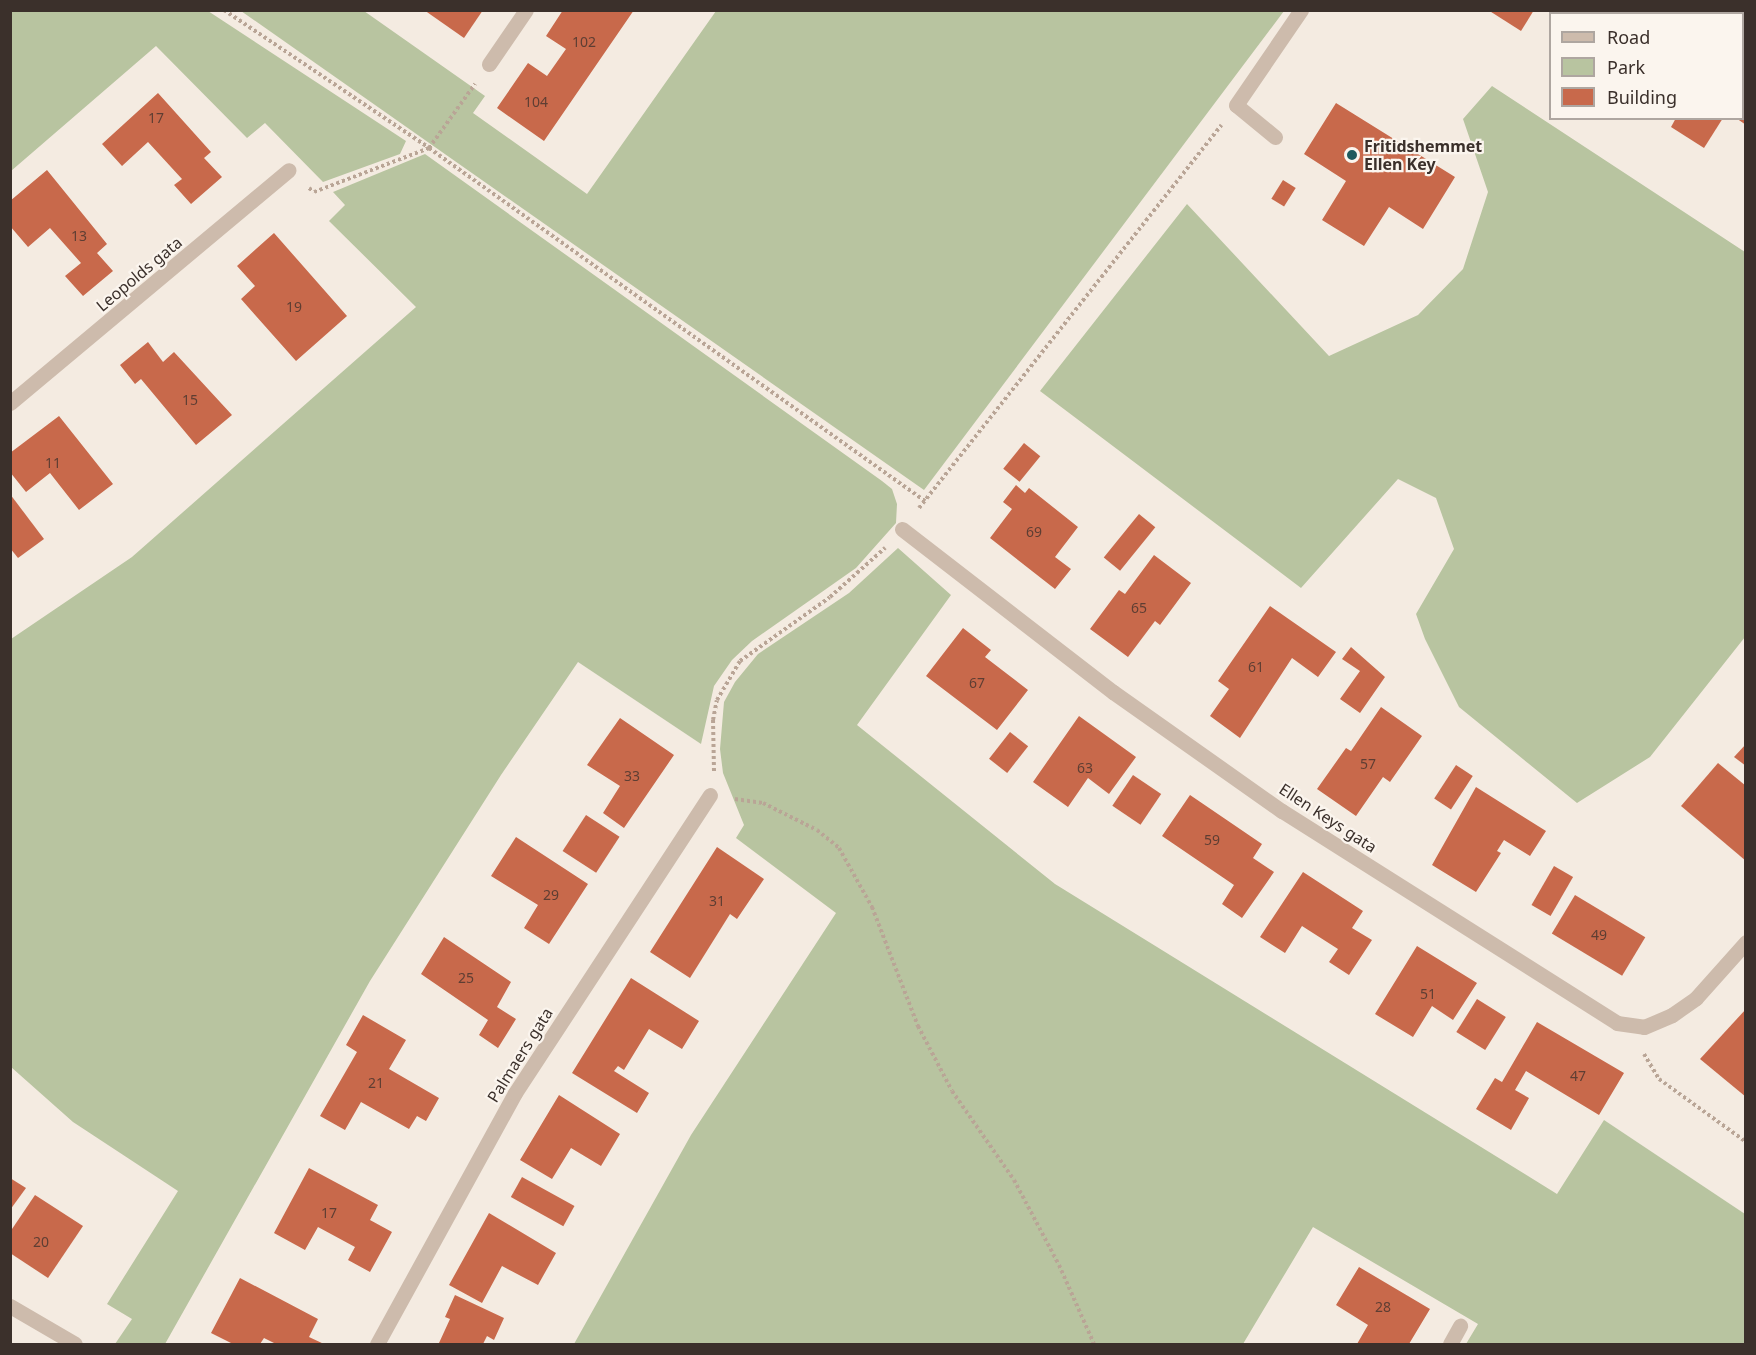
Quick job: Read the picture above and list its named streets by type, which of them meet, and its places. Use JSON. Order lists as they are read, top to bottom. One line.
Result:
{"streets":{"street":["Leopolds gata","Ellen Keys gata","Palmaers gata"]},"places":["Fritidshemmet Ellen Key"],"house_numbers":["102","104","17","13","19","15","11","69","65","61","67","57","63","33","59","29","31","49","25","51","47","21","17","20","28"],"legend":["Road","Park","Building"]}
